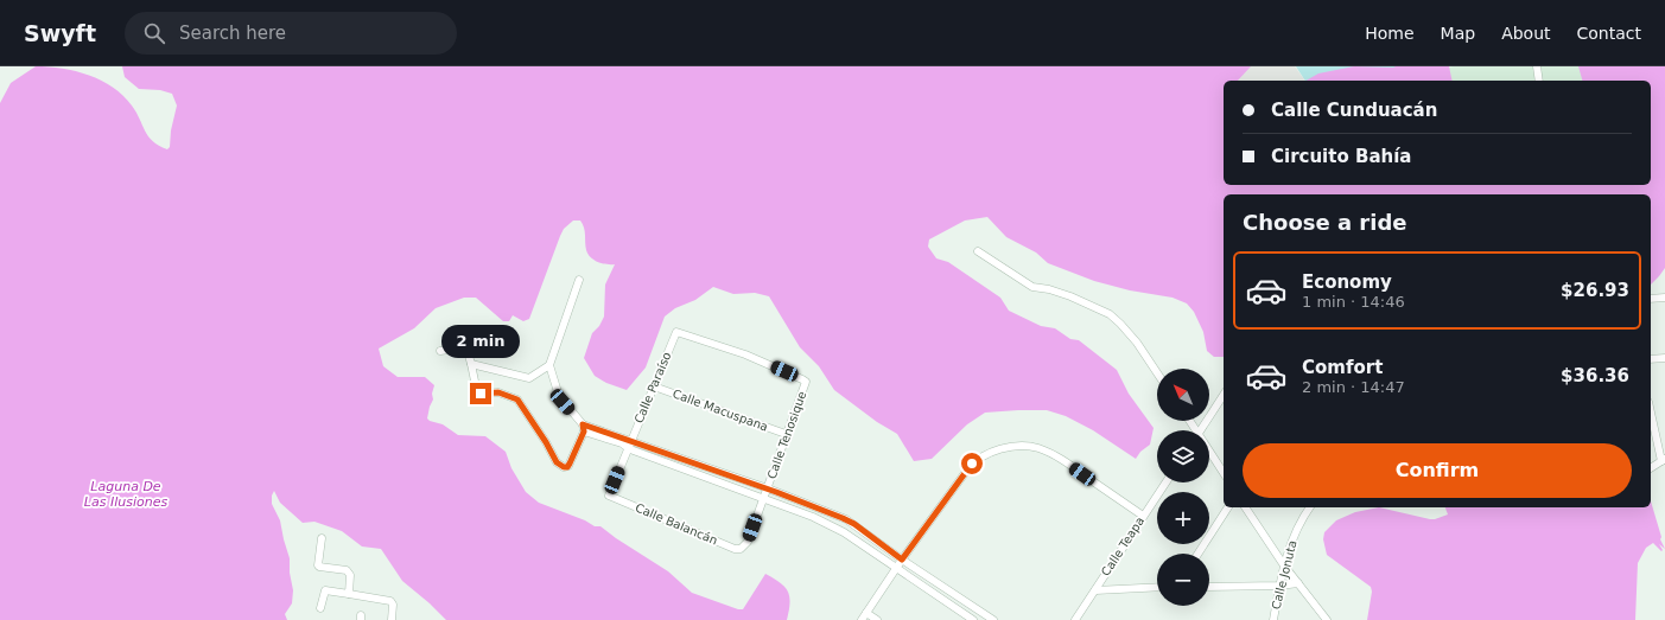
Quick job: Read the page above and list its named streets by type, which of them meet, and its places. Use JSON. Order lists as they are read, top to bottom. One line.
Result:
{"streets":{"street":["Calle Paraíso","Calle Macuspana","Calle Tenosique","Calle Balancán","Calle Teapa","Calle Jonuta"]},"crossings":[["Calle Paraíso","Calle Macuspana"],["Calle Paraíso","Calle Tenosique"],["Calle Paraíso","Calle Balancán"],["Calle Macuspana","Calle Tenosique"],["Calle Tenosique","Calle Balancán"]],"water":["Laguna De Las Ilusiones"],"north":"top left","page":{"header":"Swyft","search":"Search here","nav":["Home","Map","About","Contact"],"banner":["Calle Cunduacán","Circuito Bahía"],"heading":"Choose a ride","list":[{"name":"Economy","note":"1 min · 14:46","value":"$26.93"},{"name":"Comfort","note":"2 min · 14:47","value":"$36.36"}],"bubble":"2 min","map_buttons":["+","−"],"buttons":"Confirm"}}
